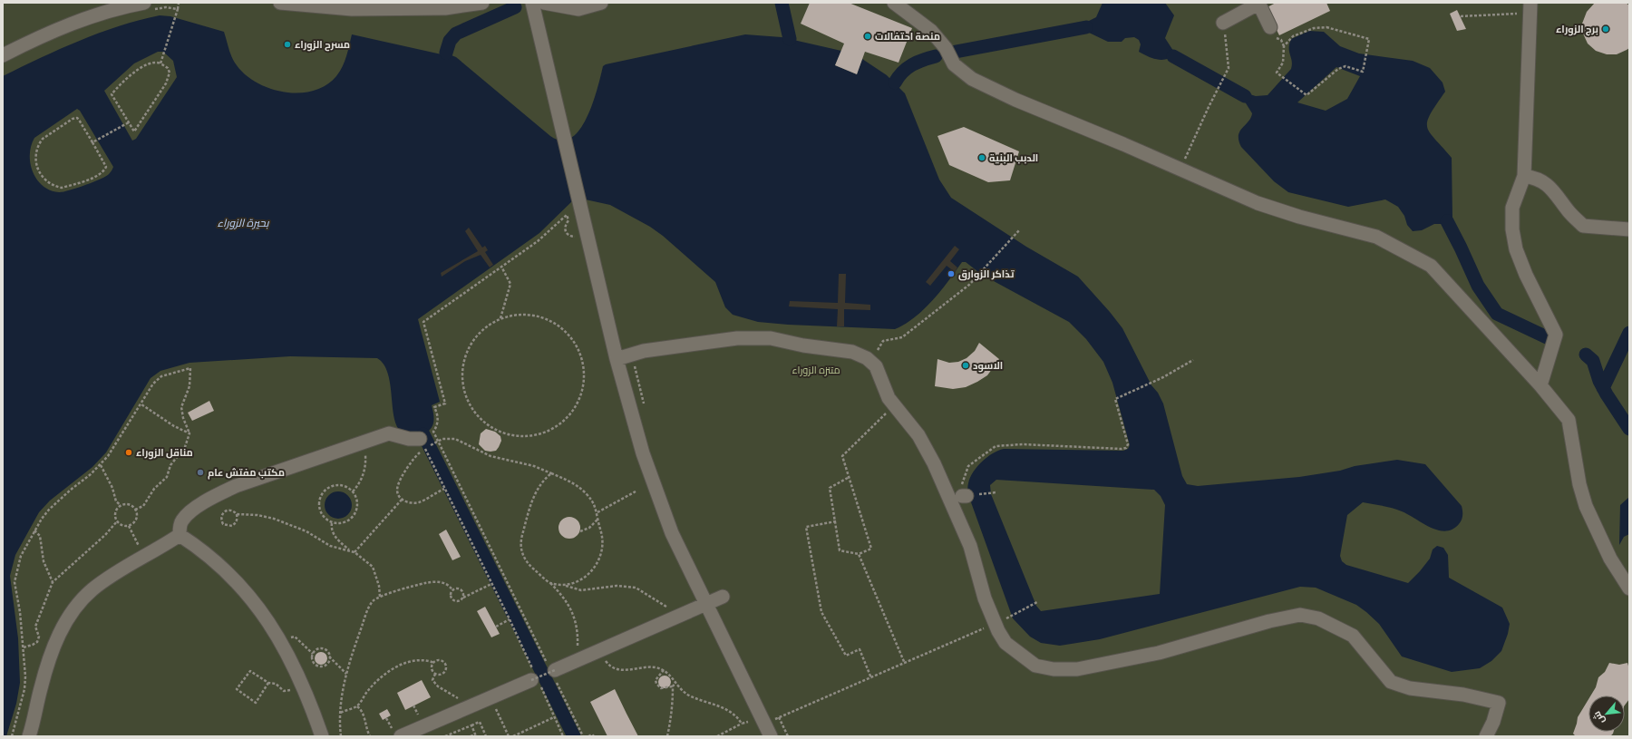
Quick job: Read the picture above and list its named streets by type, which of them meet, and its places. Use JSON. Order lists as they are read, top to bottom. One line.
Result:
{"water":["بحيرة الزوراء"],"parks":["متنزه الزوراء"],"places":["برج الزوراء","منصة احتفالات","مسرح الزوراء","الدبب البنية","تذاكر الزوارق","الاسود","مناقل الزوراء","مكتب مفتش عام"],"north":"bottom left"}
